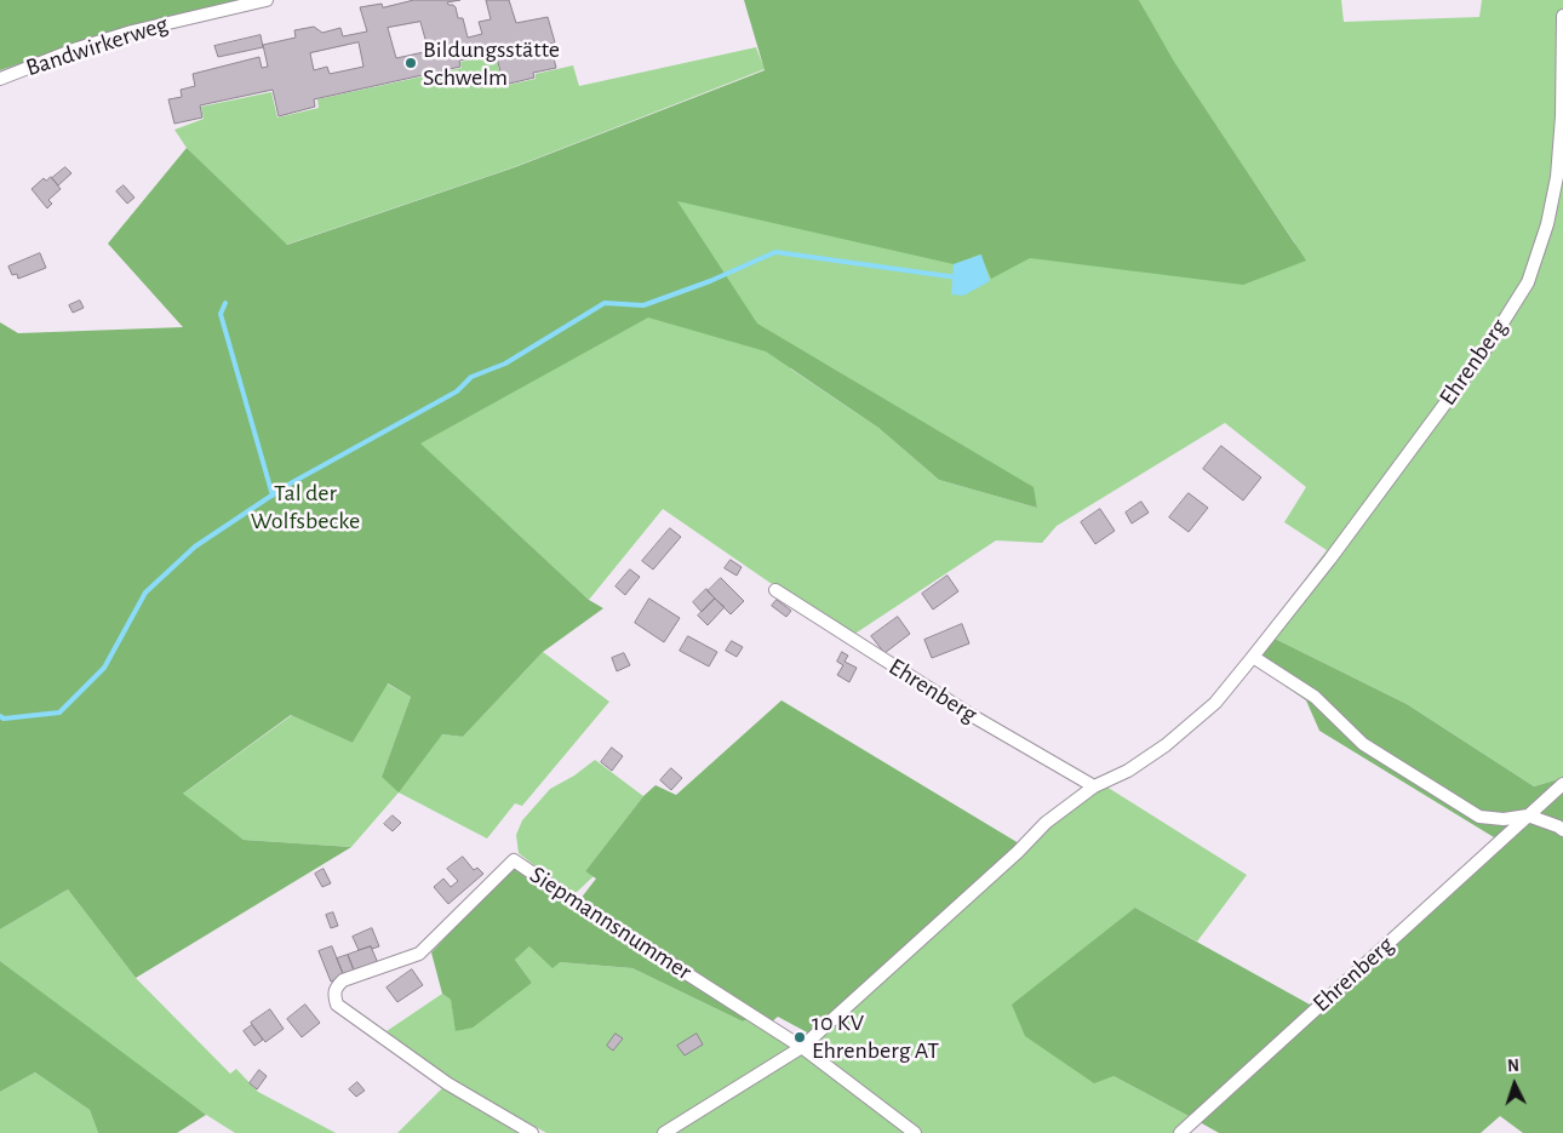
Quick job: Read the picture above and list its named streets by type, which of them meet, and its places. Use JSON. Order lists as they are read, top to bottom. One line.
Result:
{"streets":{"street":["Bandwirkerweg","Ehrenberg","Siepmannsnummer"]},"crossings":[["Ehrenberg","Siepmannsnummer"]],"parks":["Tal der Wolfsbecke"],"places":["Bildungsstätte Schwelm","10 KV Ehrenberg AT"],"north":"top"}
